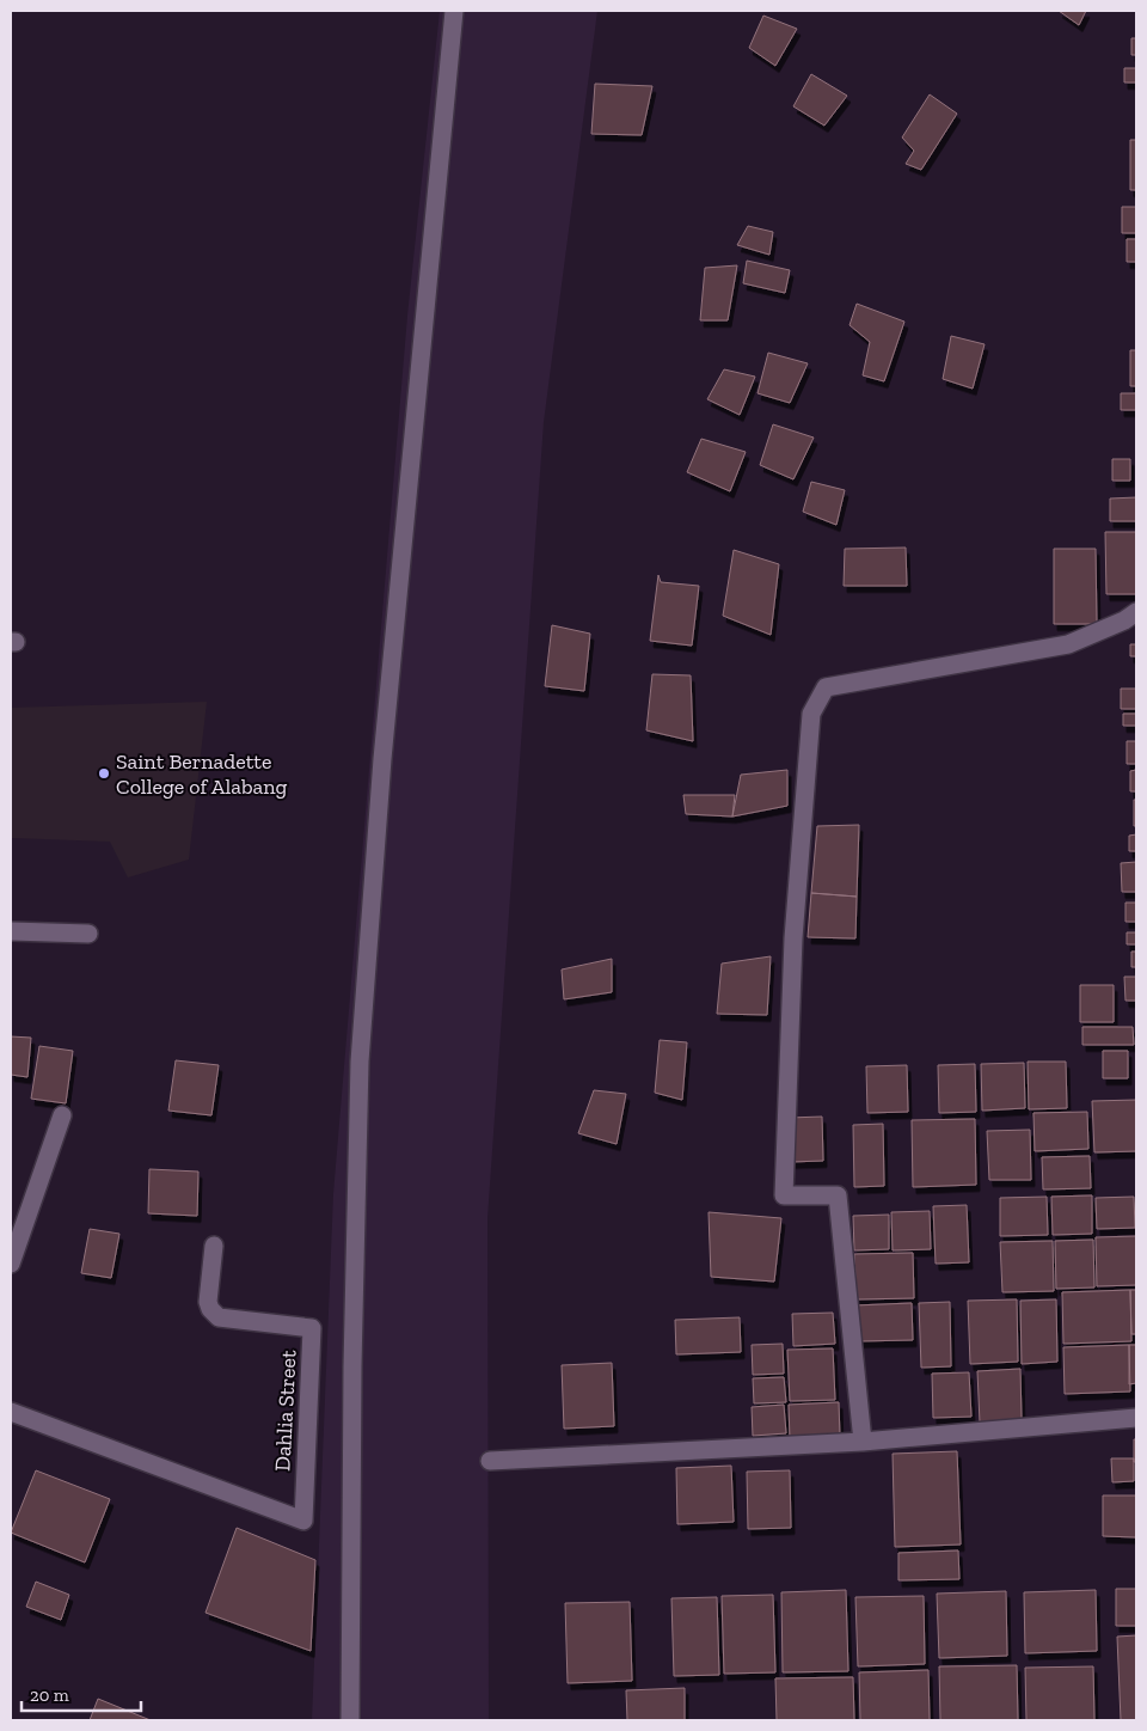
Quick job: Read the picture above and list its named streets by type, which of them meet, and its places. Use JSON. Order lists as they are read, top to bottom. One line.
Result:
{"streets":{"street":["Dahlia Street"]},"places":["Saint Bernadette College of Alabang"],"scale_bar":"20 m"}
